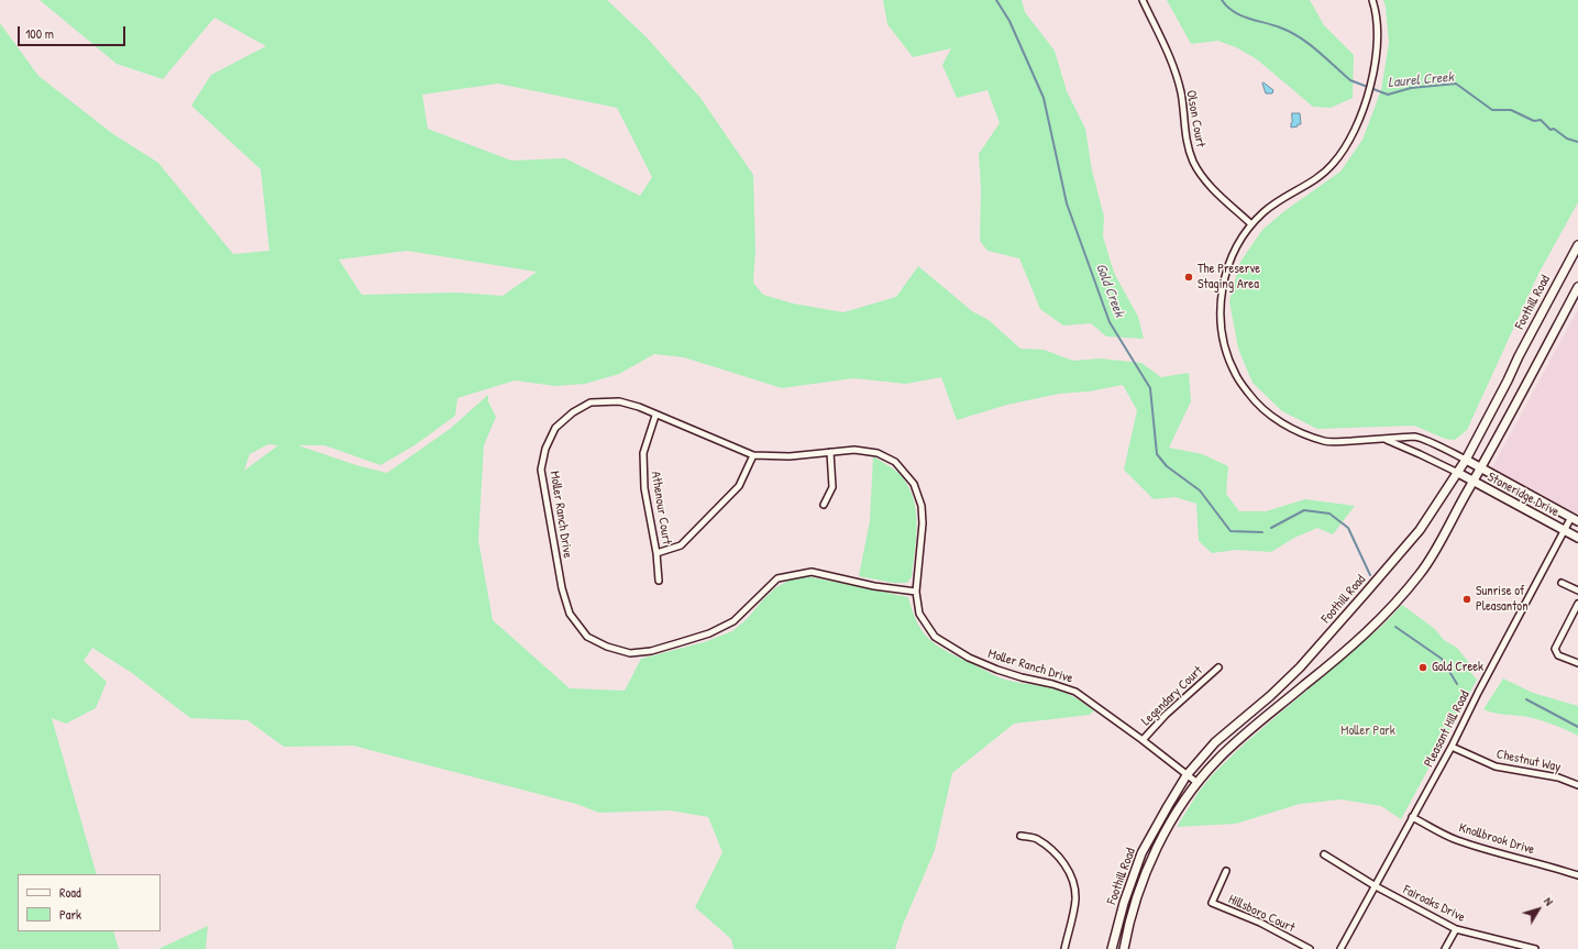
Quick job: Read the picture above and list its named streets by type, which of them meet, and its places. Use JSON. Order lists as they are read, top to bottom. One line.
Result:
{"streets":{"main road":["Foothill Road","Stoneridge Drive"],"street":["Olson Court","Athenour Court","Moller Ranch Drive","Legendary Court","Pleasant Hill Road","Chestnut Way","Knollbrook Drive","Fairoaks Drive","Hillsboro Court"]},"crossings":[["Foothill Road","Stoneridge Drive"],["Foothill Road","Moller Ranch Drive"],["Stoneridge Drive","Pleasant Hill Road"],["Athenour Court","Moller Ranch Drive"],["Moller Ranch Drive","Legendary Court"],["Pleasant Hill Road","Chestnut Way"],["Pleasant Hill Road","Knollbrook Drive"],["Pleasant Hill Road","Fairoaks Drive"]],"water":["Laurel Creek","Gold Creek"],"parks":["Moller Park"],"places":["The Preserve Staging Area","Sunrise of Pleasanton","Gold Creek"],"legend":["Road","Park"],"scale_bar":"100 m","north":"top right"}
